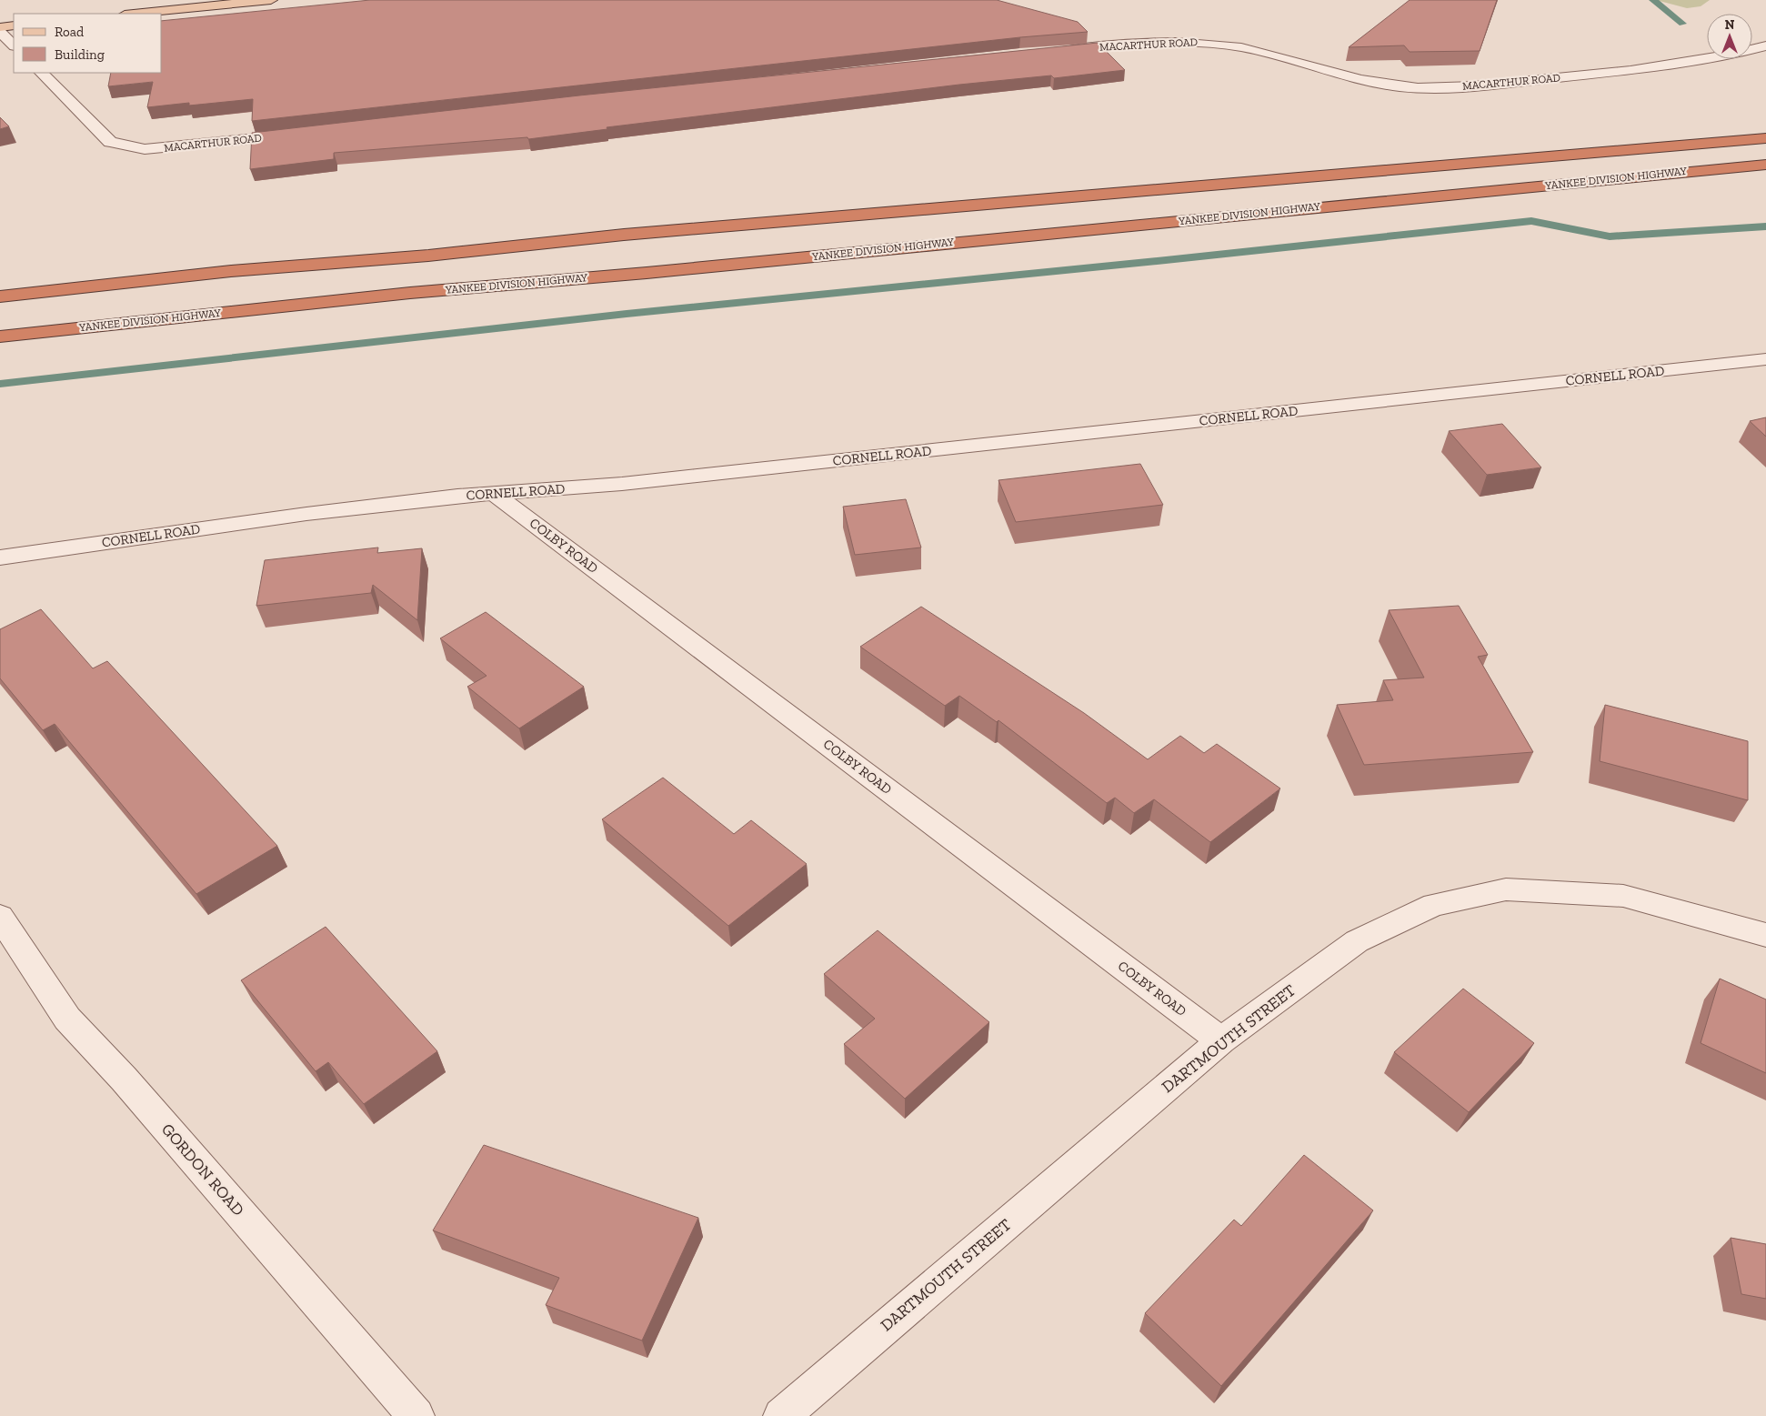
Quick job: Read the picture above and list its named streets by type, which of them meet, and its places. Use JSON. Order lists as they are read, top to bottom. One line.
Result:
{"streets":{"highway":["YANKEE DIVISION HIGHWAY"],"street":["MACARTHUR ROAD","CORNELL ROAD","COLBY ROAD","DARTMOUTH STREET","GORDON ROAD"]},"crossings":[["CORNELL ROAD","COLBY ROAD"],["COLBY ROAD","DARTMOUTH STREET"]],"legend":["Road","Building"],"north":"top"}
